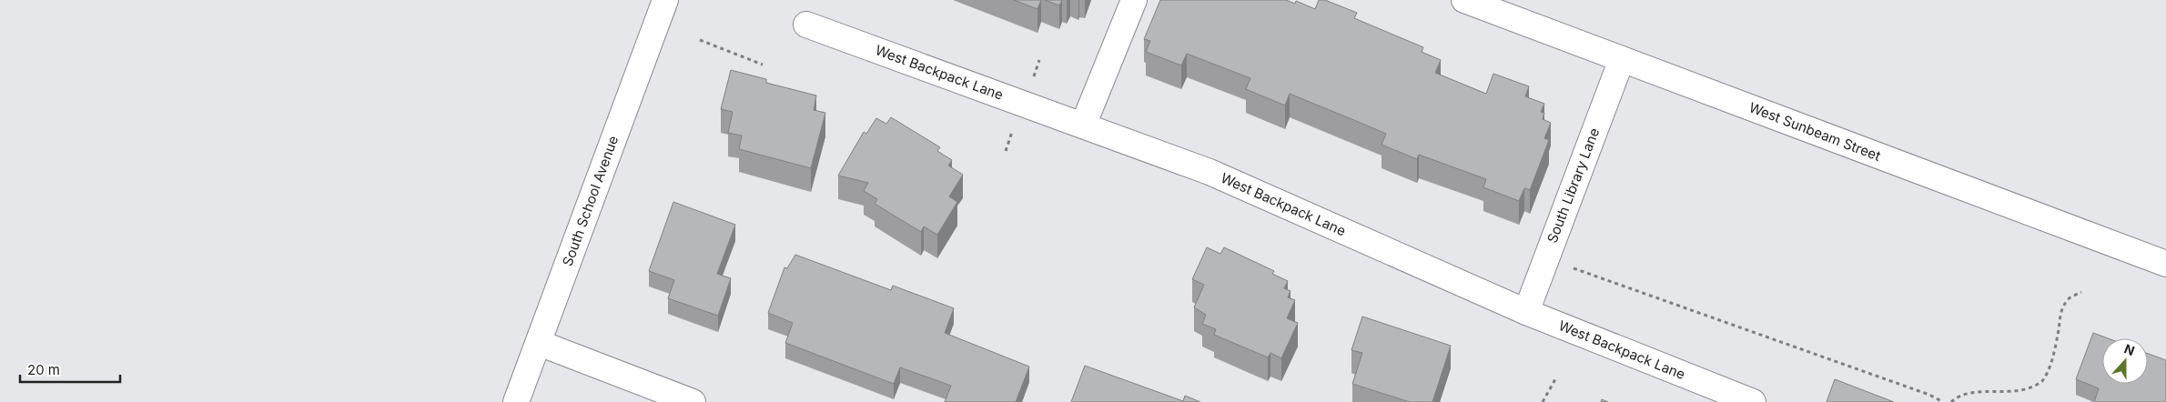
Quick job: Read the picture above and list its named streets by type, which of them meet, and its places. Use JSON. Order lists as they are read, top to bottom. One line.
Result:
{"streets":{"street":["West Backpack Lane","West Sunbeam Street","South Library Lane","South School Avenue"]},"crossings":[["West Backpack Lane","South Library Lane"],["West Sunbeam Street","South Library Lane"]],"scale_bar":"20 m","north":"top"}
